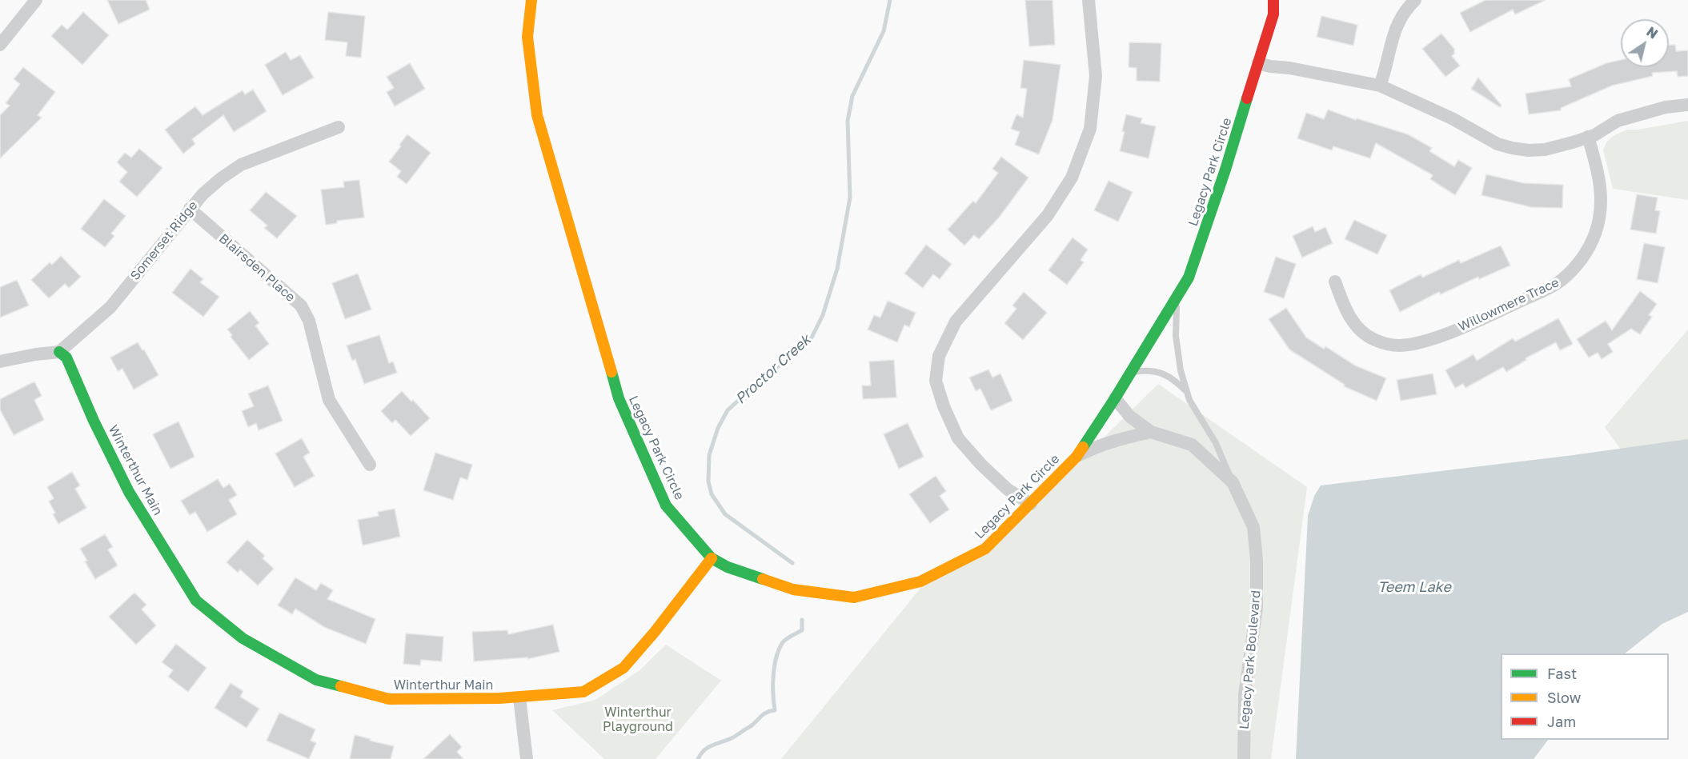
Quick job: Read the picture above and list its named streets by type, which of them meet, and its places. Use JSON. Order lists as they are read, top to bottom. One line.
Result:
{"streets":{"street":["Legacy Park Circle","Somerset Ridge","Blairsden Place","Willowmere Trace","Winterthur Main","Legacy Park Boulevard"]},"crossings":[["Legacy Park Circle","Winterthur Main"],["Legacy Park Circle","Legacy Park Boulevard"],["Somerset Ridge","Blairsden Place"],["Somerset Ridge","Winterthur Main"]],"water":["Proctor Creek","Teem Lake"],"parks":["Winterthur Playground"],"legend":["Fast","Slow","Jam"],"north":"top right"}
